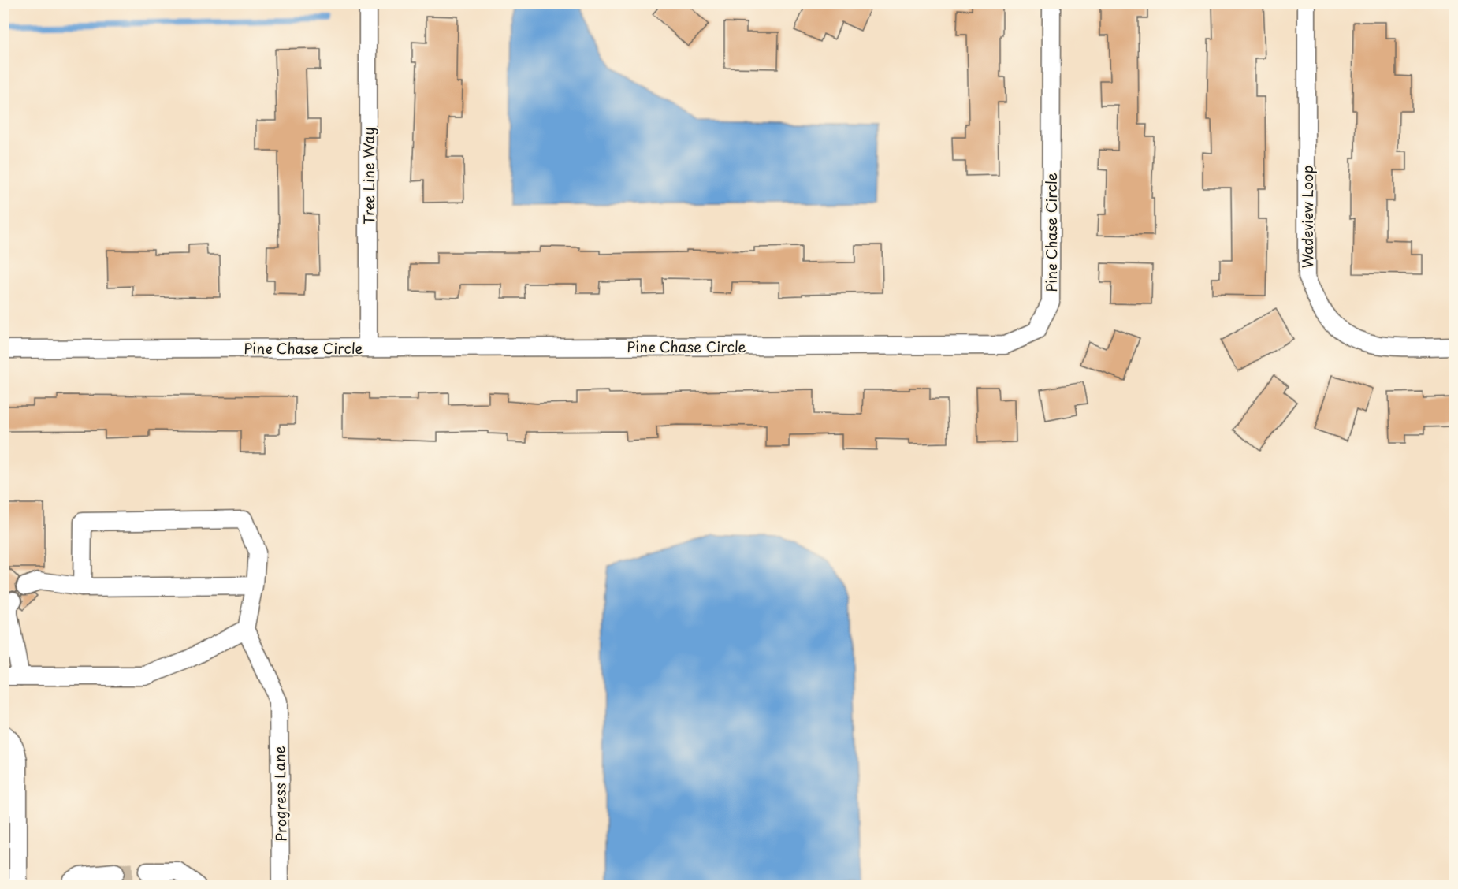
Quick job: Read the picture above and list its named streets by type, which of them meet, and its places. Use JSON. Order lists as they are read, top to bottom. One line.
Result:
{"streets":{"street":["Tree Line Way","Wadeview Loop","Pine Chase Circle","Progress Lane"]},"crossings":[["Tree Line Way","Pine Chase Circle"]]}
